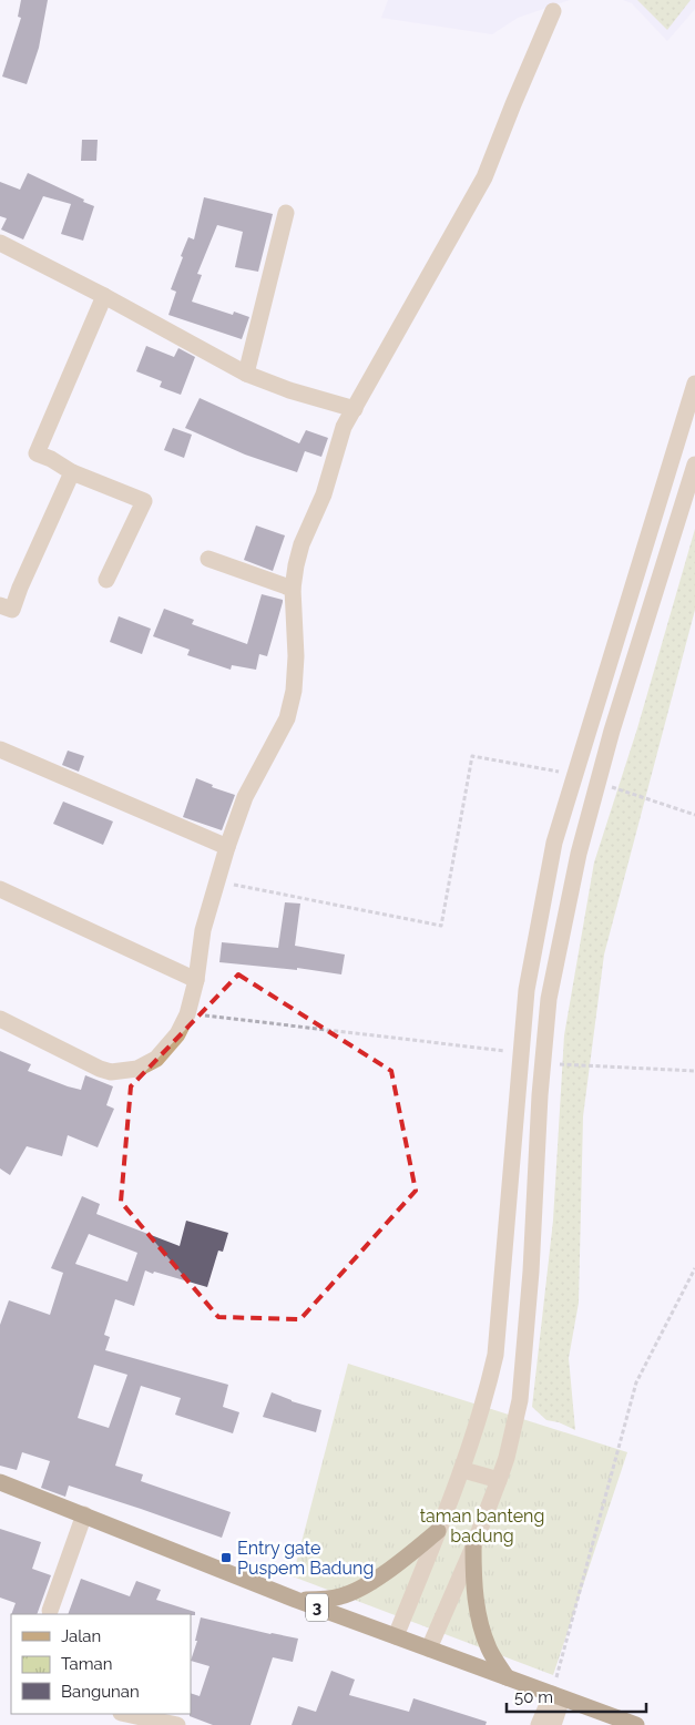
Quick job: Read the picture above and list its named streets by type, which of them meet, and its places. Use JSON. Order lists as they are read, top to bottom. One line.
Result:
{"streets":{"highway":["3"]},"parks":["taman banteng badung"],"places":{"transit":["Entry gate Puspem Badung"]},"legend":["Jalan","Taman","Bangunan"],"scale_bar":"50 m"}
